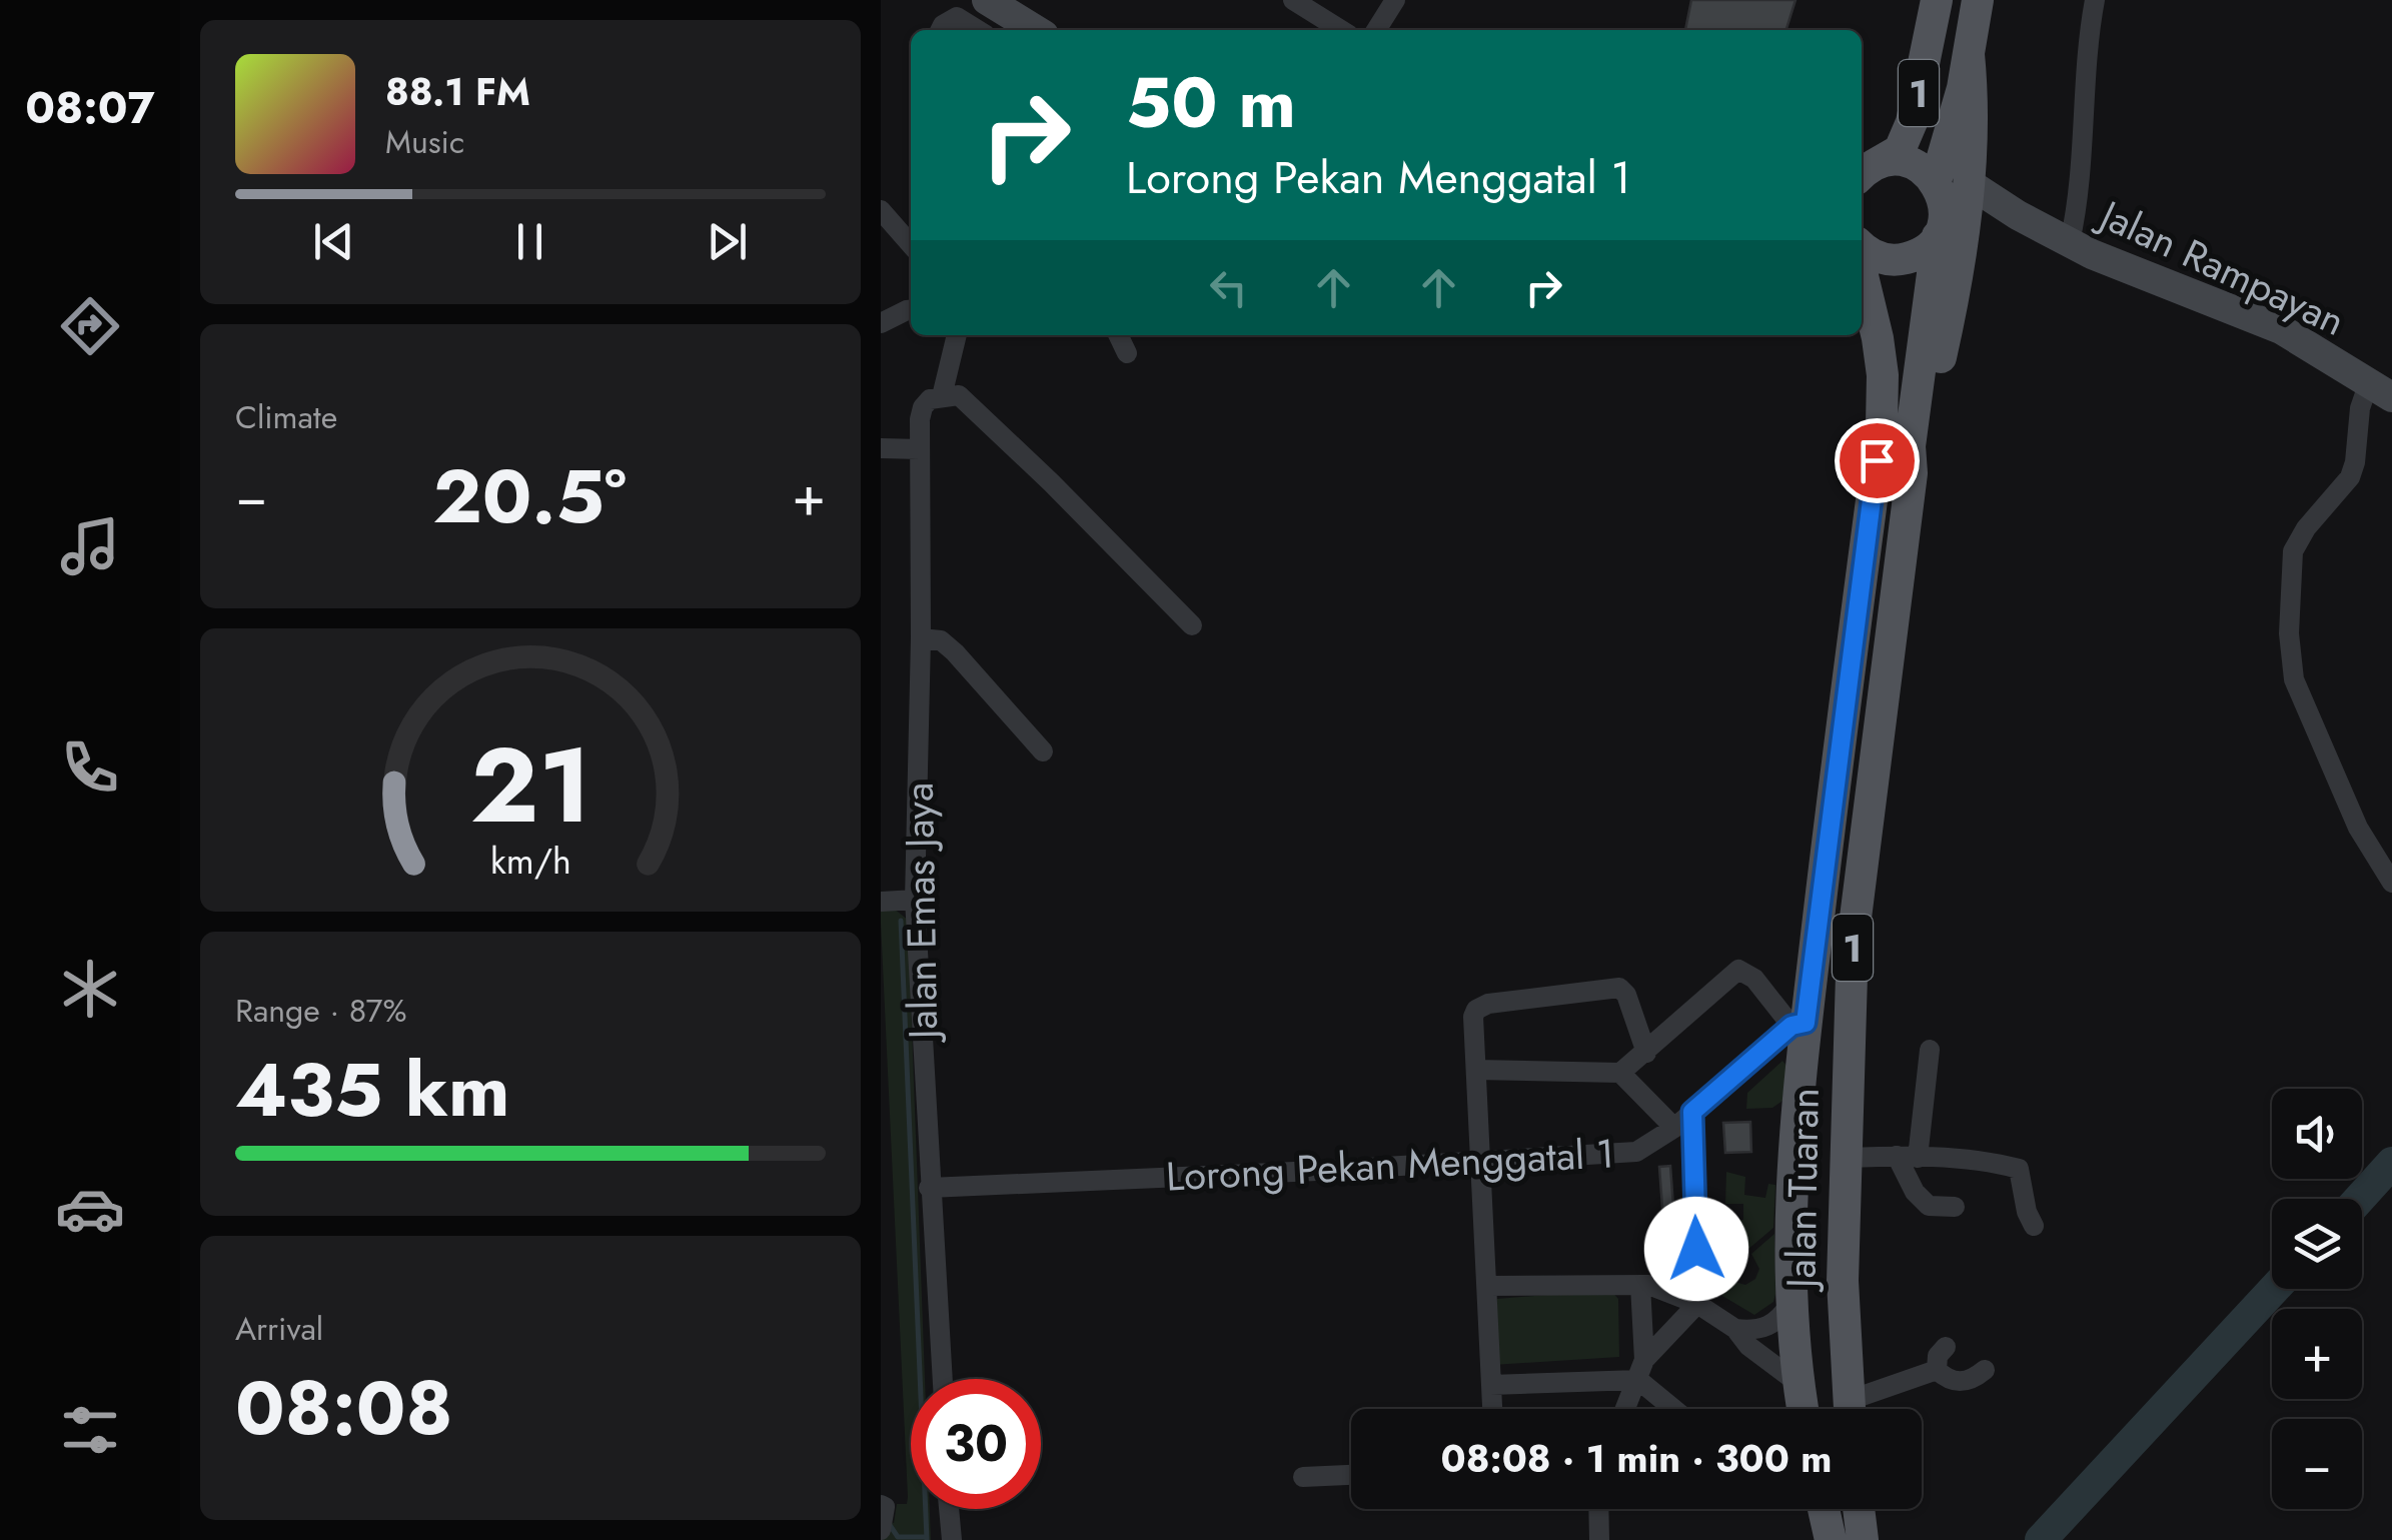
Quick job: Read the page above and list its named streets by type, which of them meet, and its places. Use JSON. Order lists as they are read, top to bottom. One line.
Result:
{"streets":{"main road":["1","Jalan Tuaran"],"street":["Jalan Rampayan","Jalan Emas Jaya","Lorong Pekan Menggatal 1"]},"crossings":[["1","Jalan Tuaran"],["Jalan Emas Jaya","Lorong Pekan Menggatal 1"],["Lorong Pekan Menggatal 1","Jalan Tuaran"]],"page":{"tabs":"08:07","turn":["50 m","Lorong Pekan Menggatal 1"],"song":["88.1 FM","Music"],"tile":["Climate",["Range · 87%","435 km"],["Arrival","08:08"]],"heat":["−","20.5°","+"],"map_buttons":["+","−"],"limit":"30","trip":"08:08 · 1 min · 300 m","gauge":["21","km/h"]}}
